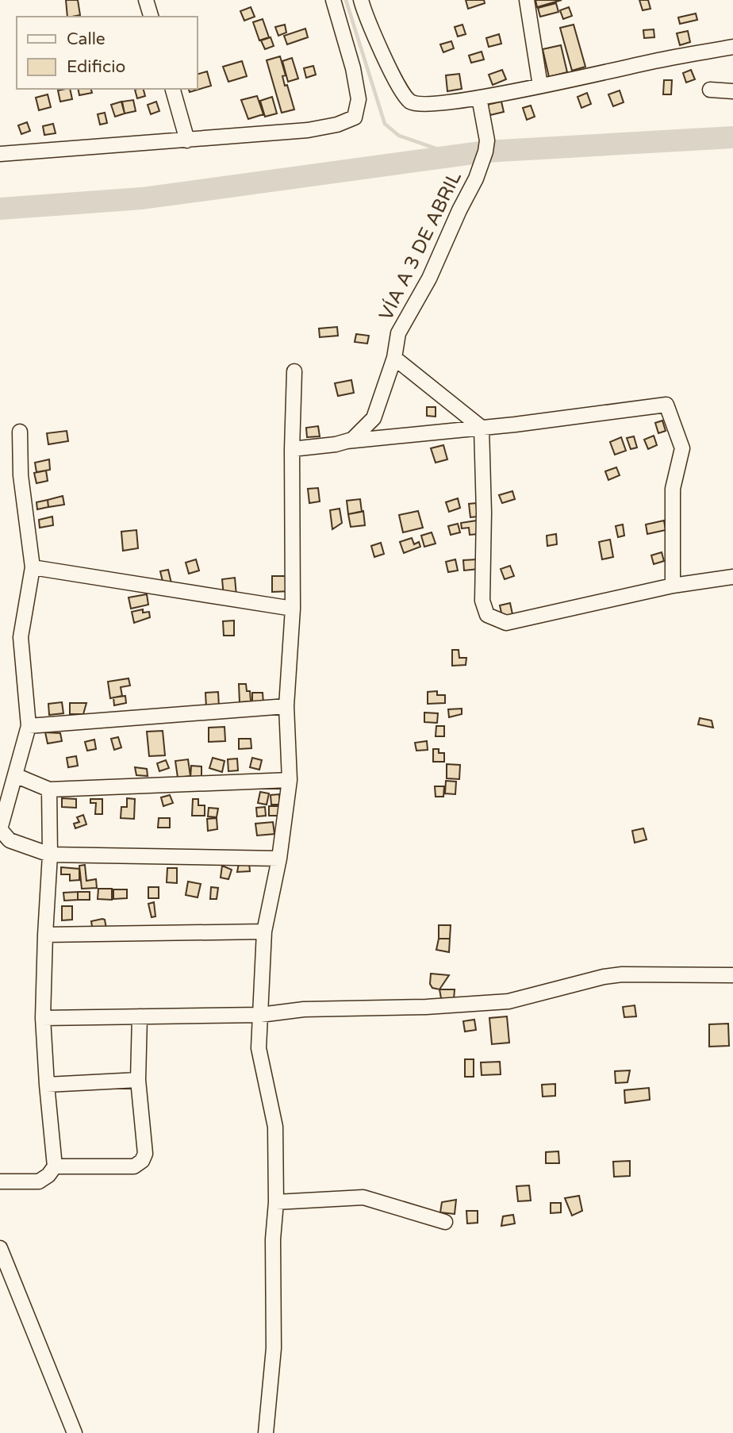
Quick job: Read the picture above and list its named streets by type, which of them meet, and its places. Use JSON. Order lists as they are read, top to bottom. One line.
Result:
{"streets":{"street":["VÍA A 3 DE ABRIL"]},"legend":["Calle","Edificio"]}
